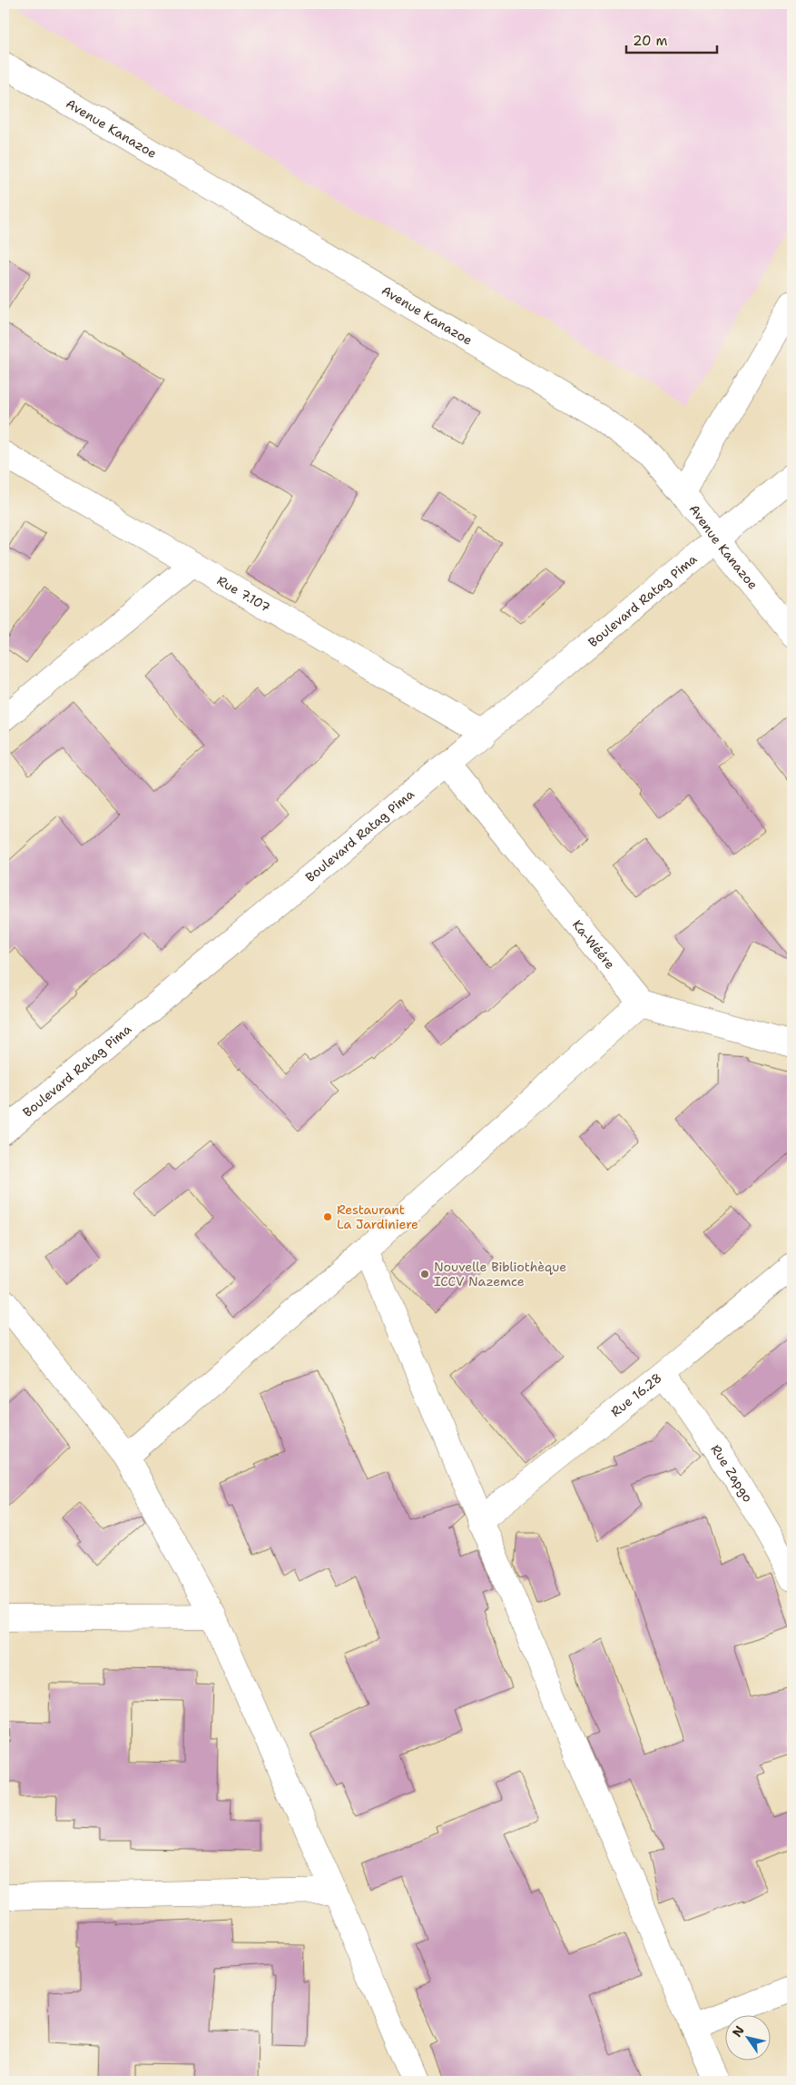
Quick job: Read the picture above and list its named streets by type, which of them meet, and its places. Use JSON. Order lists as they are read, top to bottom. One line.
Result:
{"streets":{"street":["Avenue Kanazoe","Rue 7.107","Boulevard Ratag Pima","Ka-Wéére","Rue 16.28","Rue Zapgo"]},"crossings":[["Avenue Kanazoe","Boulevard Ratag Pima"],["Rue 7.107","Boulevard Ratag Pima"],["Boulevard Ratag Pima","Ka-Wéére"],["Rue 16.28","Rue Zapgo"]],"places":["Restaurant La Jardiniere","Nouvelle Bibliothèque ICCV Nazemce"],"scale_bar":"20 m","north":"top left"}
